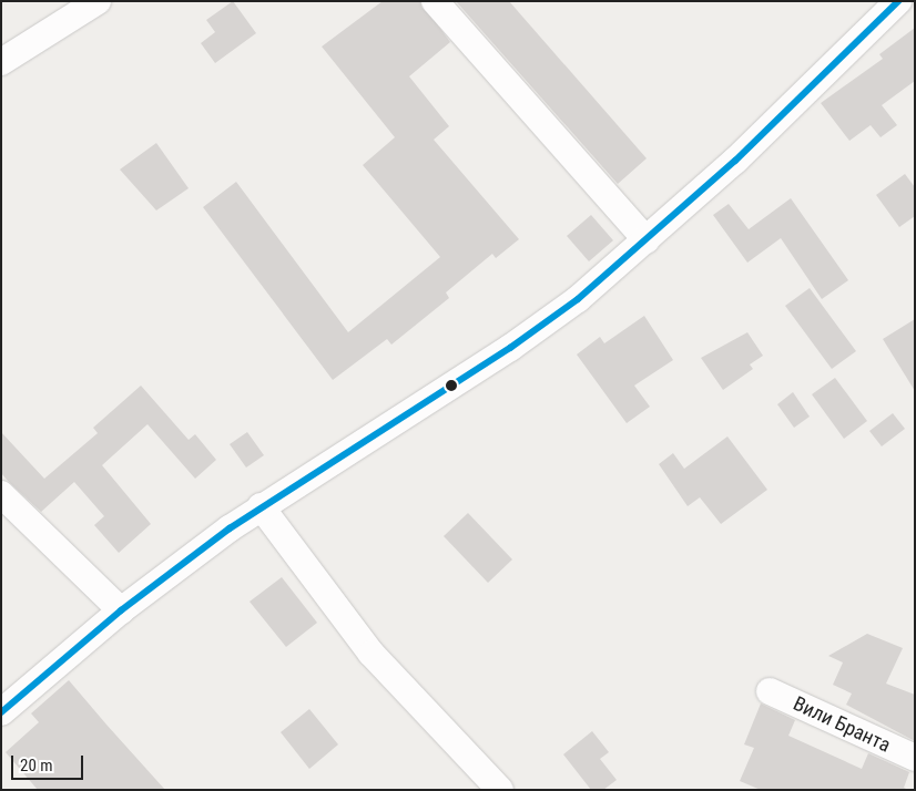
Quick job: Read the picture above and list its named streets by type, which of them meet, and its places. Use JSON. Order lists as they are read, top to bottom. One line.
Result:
{"streets":{"street":["Вили Бранта"]},"scale_bar":"20 m"}
